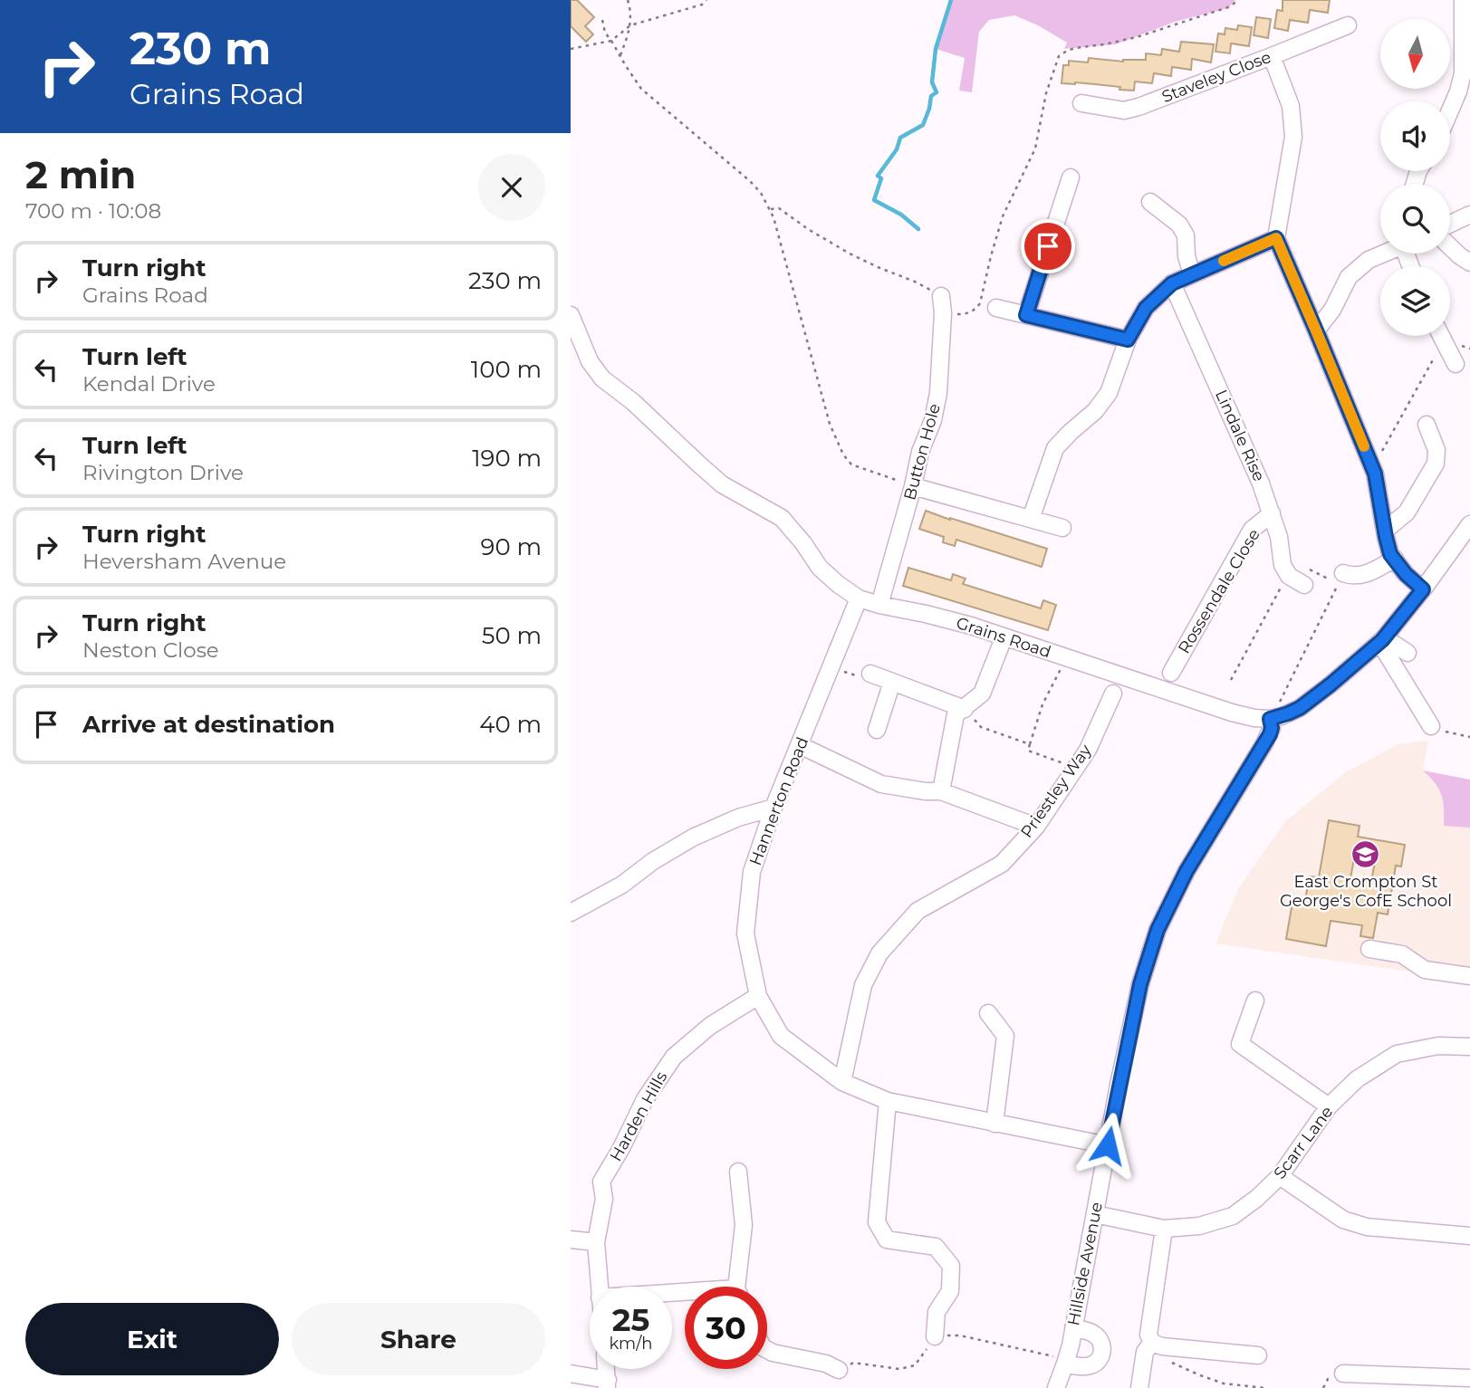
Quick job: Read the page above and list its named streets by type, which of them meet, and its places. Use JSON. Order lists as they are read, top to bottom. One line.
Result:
{"streets":{"street":["Staveley Close","Lindale Rise","Button Hole","Rossendale Close","Grains Road","Priestley Way","Hannerton Road","Harden Hills","Scarr Lane","Hillside Avenue"]},"crossings":[["Lindale Rise","Rossendale Close"],["Button Hole","Grains Road"],["Grains Road","Hannerton Road"],["Grains Road","Hillside Avenue"],["Priestley Way","Hannerton Road"],["Hannerton Road","Harden Hills"],["Hannerton Road","Hillside Avenue"],["Scarr Lane","Hillside Avenue"]],"places":{"school or university":["East Crompton St George's CofE School"]},"north":"bottom","page":{"turn":["230 m","Grains Road"],"heading":["2 min","700 m · 10:08"],"list":[{"name":"Turn right","note":"Grains Road","value":"230 m"},{"name":"Turn left","note":"Kendal Drive","value":"100 m"},{"name":"Turn left","note":"Rivington Drive","value":"190 m"},{"name":"Turn right","note":"Heversham Avenue","value":"90 m"},{"name":"Turn right","note":"Neston Close","value":"50 m"},{"name":"Arrive at destination","value":"40 m"}],"speed":"25 km/h","limit":"30","buttons":["Exit","Share"]}}
